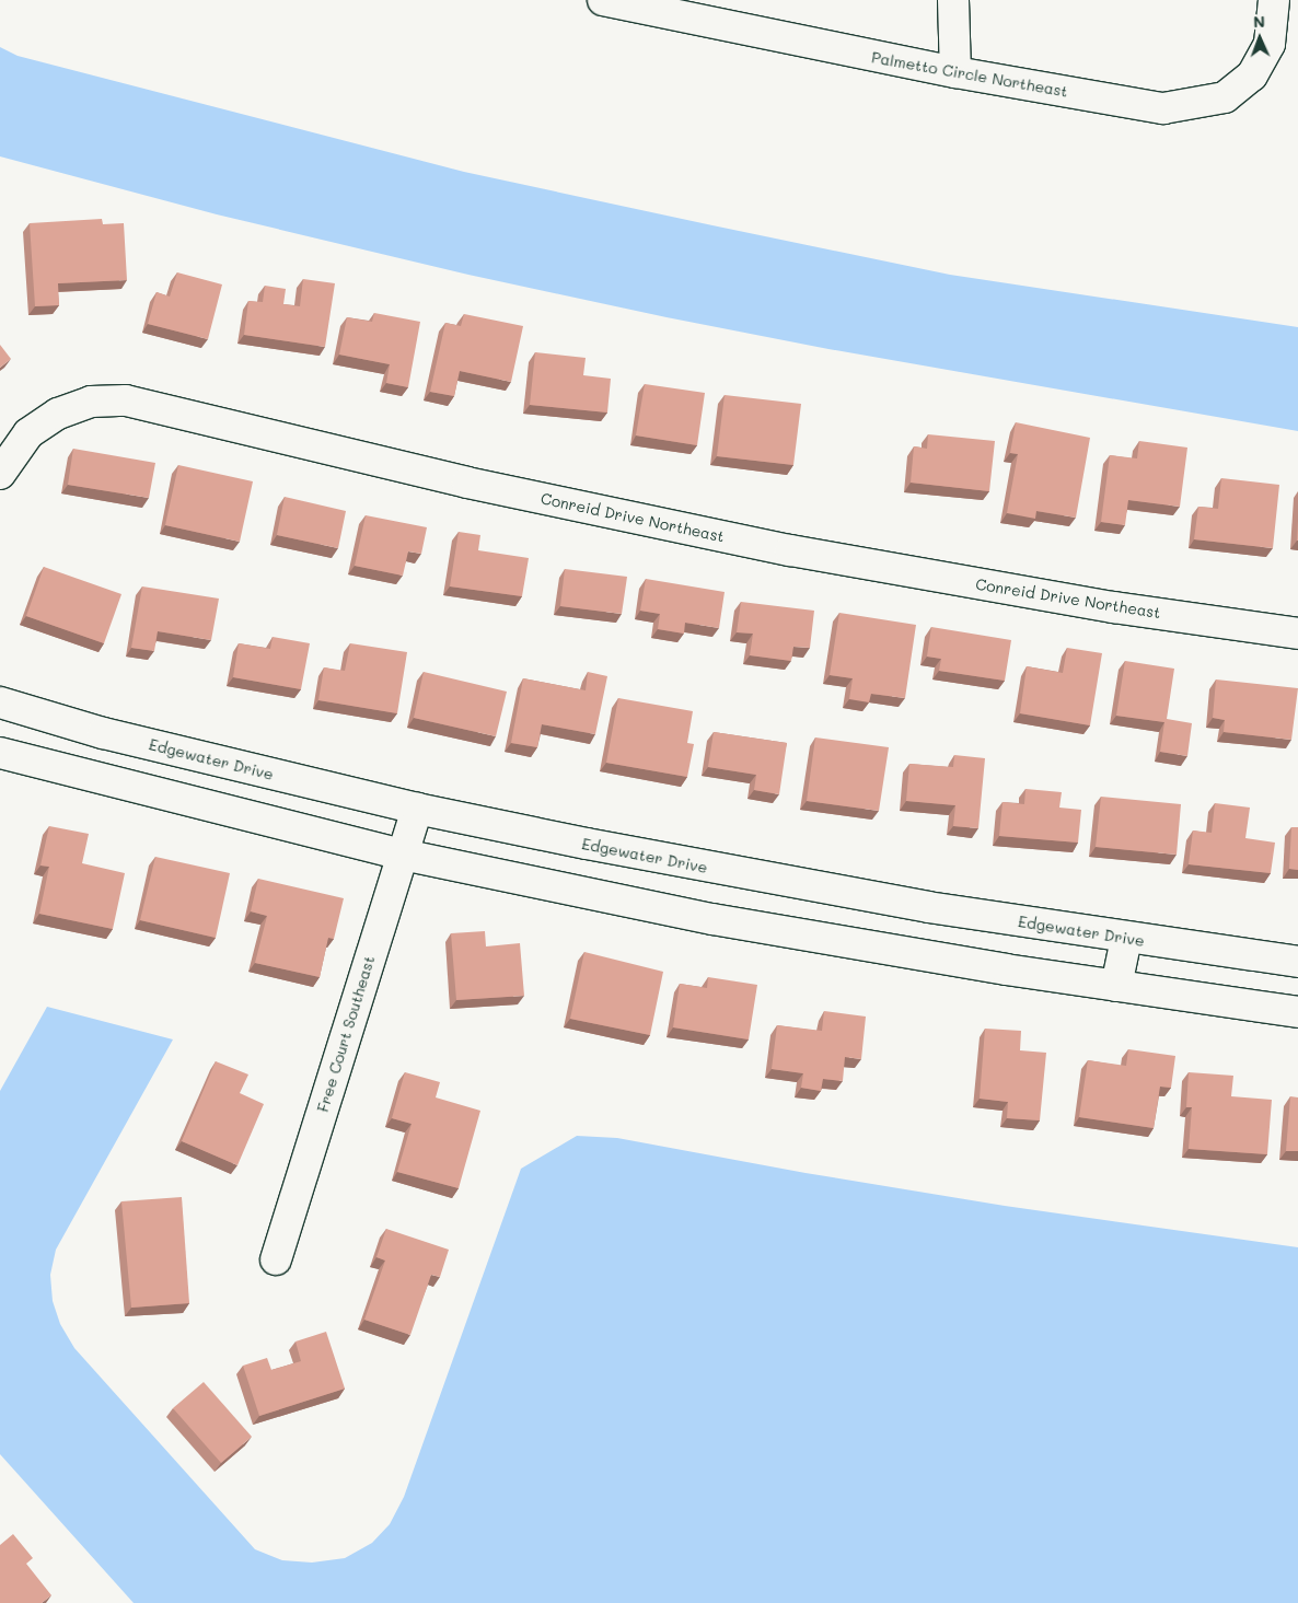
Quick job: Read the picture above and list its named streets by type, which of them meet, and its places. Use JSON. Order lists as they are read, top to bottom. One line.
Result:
{"streets":{"street":["Palmetto Circle Northeast","Conreid Drive Northeast","Edgewater Drive","Free Court Southeast"]},"crossings":[["Edgewater Drive","Free Court Southeast"]],"north":"top"}
